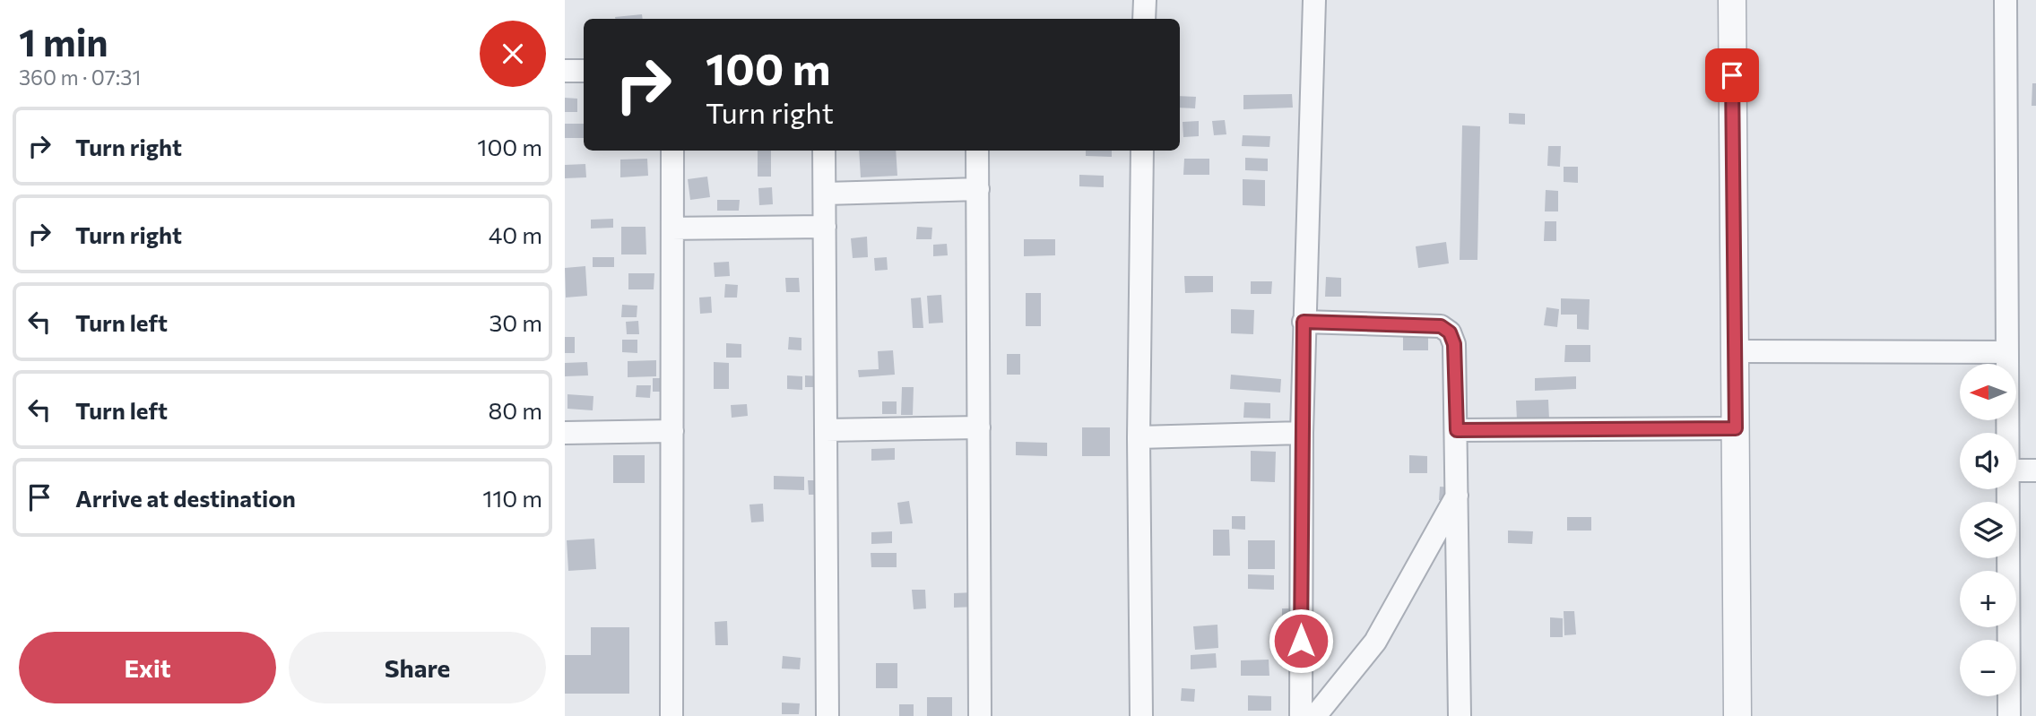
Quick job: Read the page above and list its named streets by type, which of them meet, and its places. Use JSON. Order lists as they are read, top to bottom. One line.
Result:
{"north":"left","page":{"heading":["1 min","360 m · 07:31"],"turn":["100 m","Turn right"],"list":[{"name":"Turn right","value":"100 m"},{"name":"Turn right","value":"40 m"},{"name":"Turn left","value":"30 m"},{"name":"Turn left","value":"80 m"},{"name":"Arrive at destination","value":"110 m"}],"map_buttons":["+","−"],"buttons":["Exit","Share"]}}
